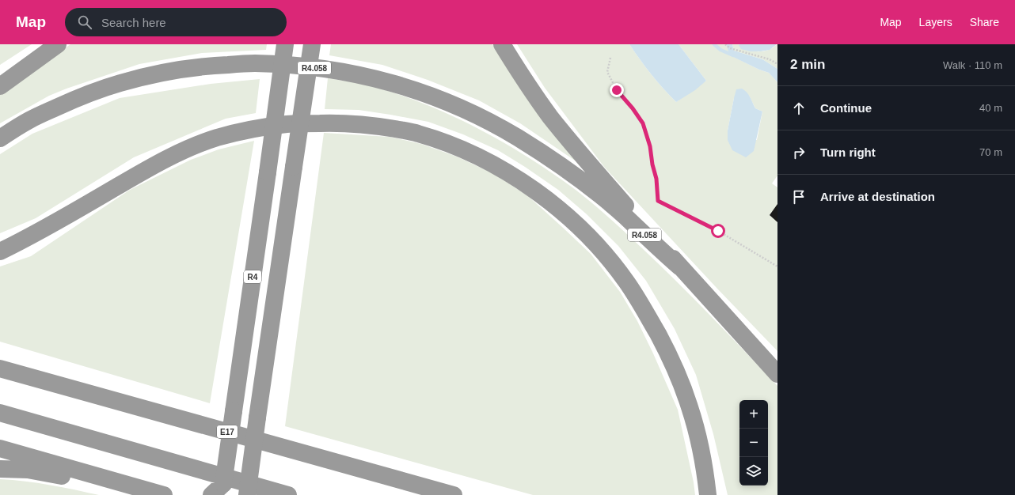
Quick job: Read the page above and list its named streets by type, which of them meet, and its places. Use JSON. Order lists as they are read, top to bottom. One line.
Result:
{"streets":{"highway":["R4.058","R4","E17"]},"page":{"header":"Map","search":"Search here","nav":["Map","Layers","Share"],"heading":["2 min","Walk · 110 m"],"list":[["Continue","40 m"],["Turn right","70 m"],"Arrive at destination"],"map_buttons":["+","−"]}}
